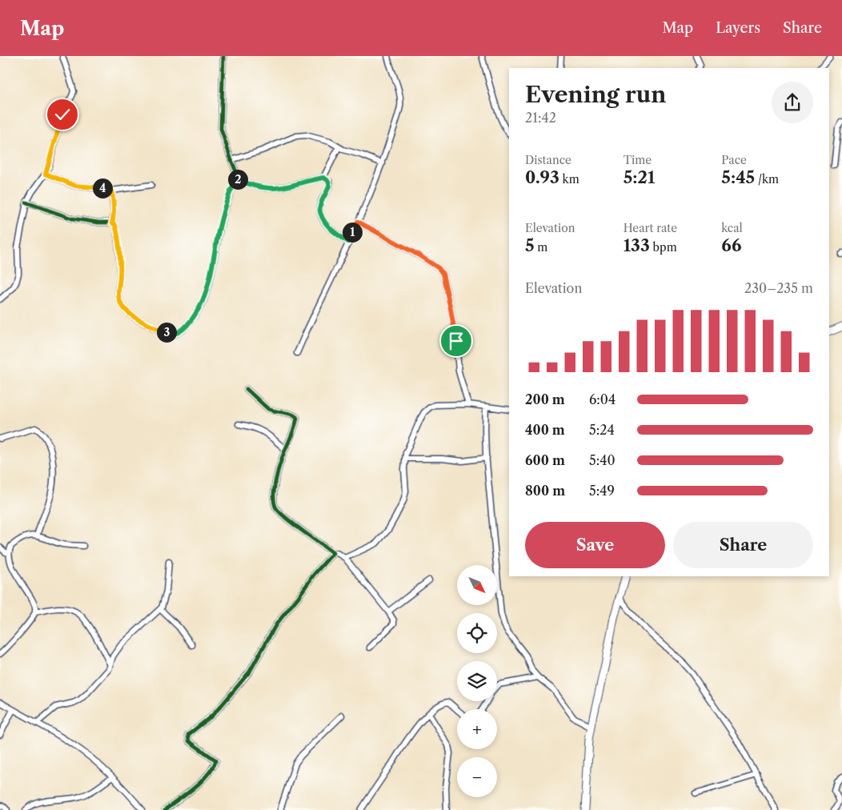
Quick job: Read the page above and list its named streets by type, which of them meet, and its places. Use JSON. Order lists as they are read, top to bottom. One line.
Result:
{"north":"bottom right","page":{"header":"Map","nav":["Map","Layers","Share"],"heading":["Evening run","21:42"],"stats":[["Distance","0.93 km"],["Time","5:21"],["Pace","5:45 /km"],["Elevation","5 m"],["Heart rate","133 bpm"],["kcal","66"]],"pins":["2","4","1","3"],"chart":["Elevation","230–235 m"],"list":[{"name":"200 m","note":"6:04"},{"name":"400 m","note":"5:24"},{"name":"600 m","note":"5:40"},{"name":"800 m","note":"5:49"}],"buttons":["Save","Share"],"map_buttons":["+","−"]}}
